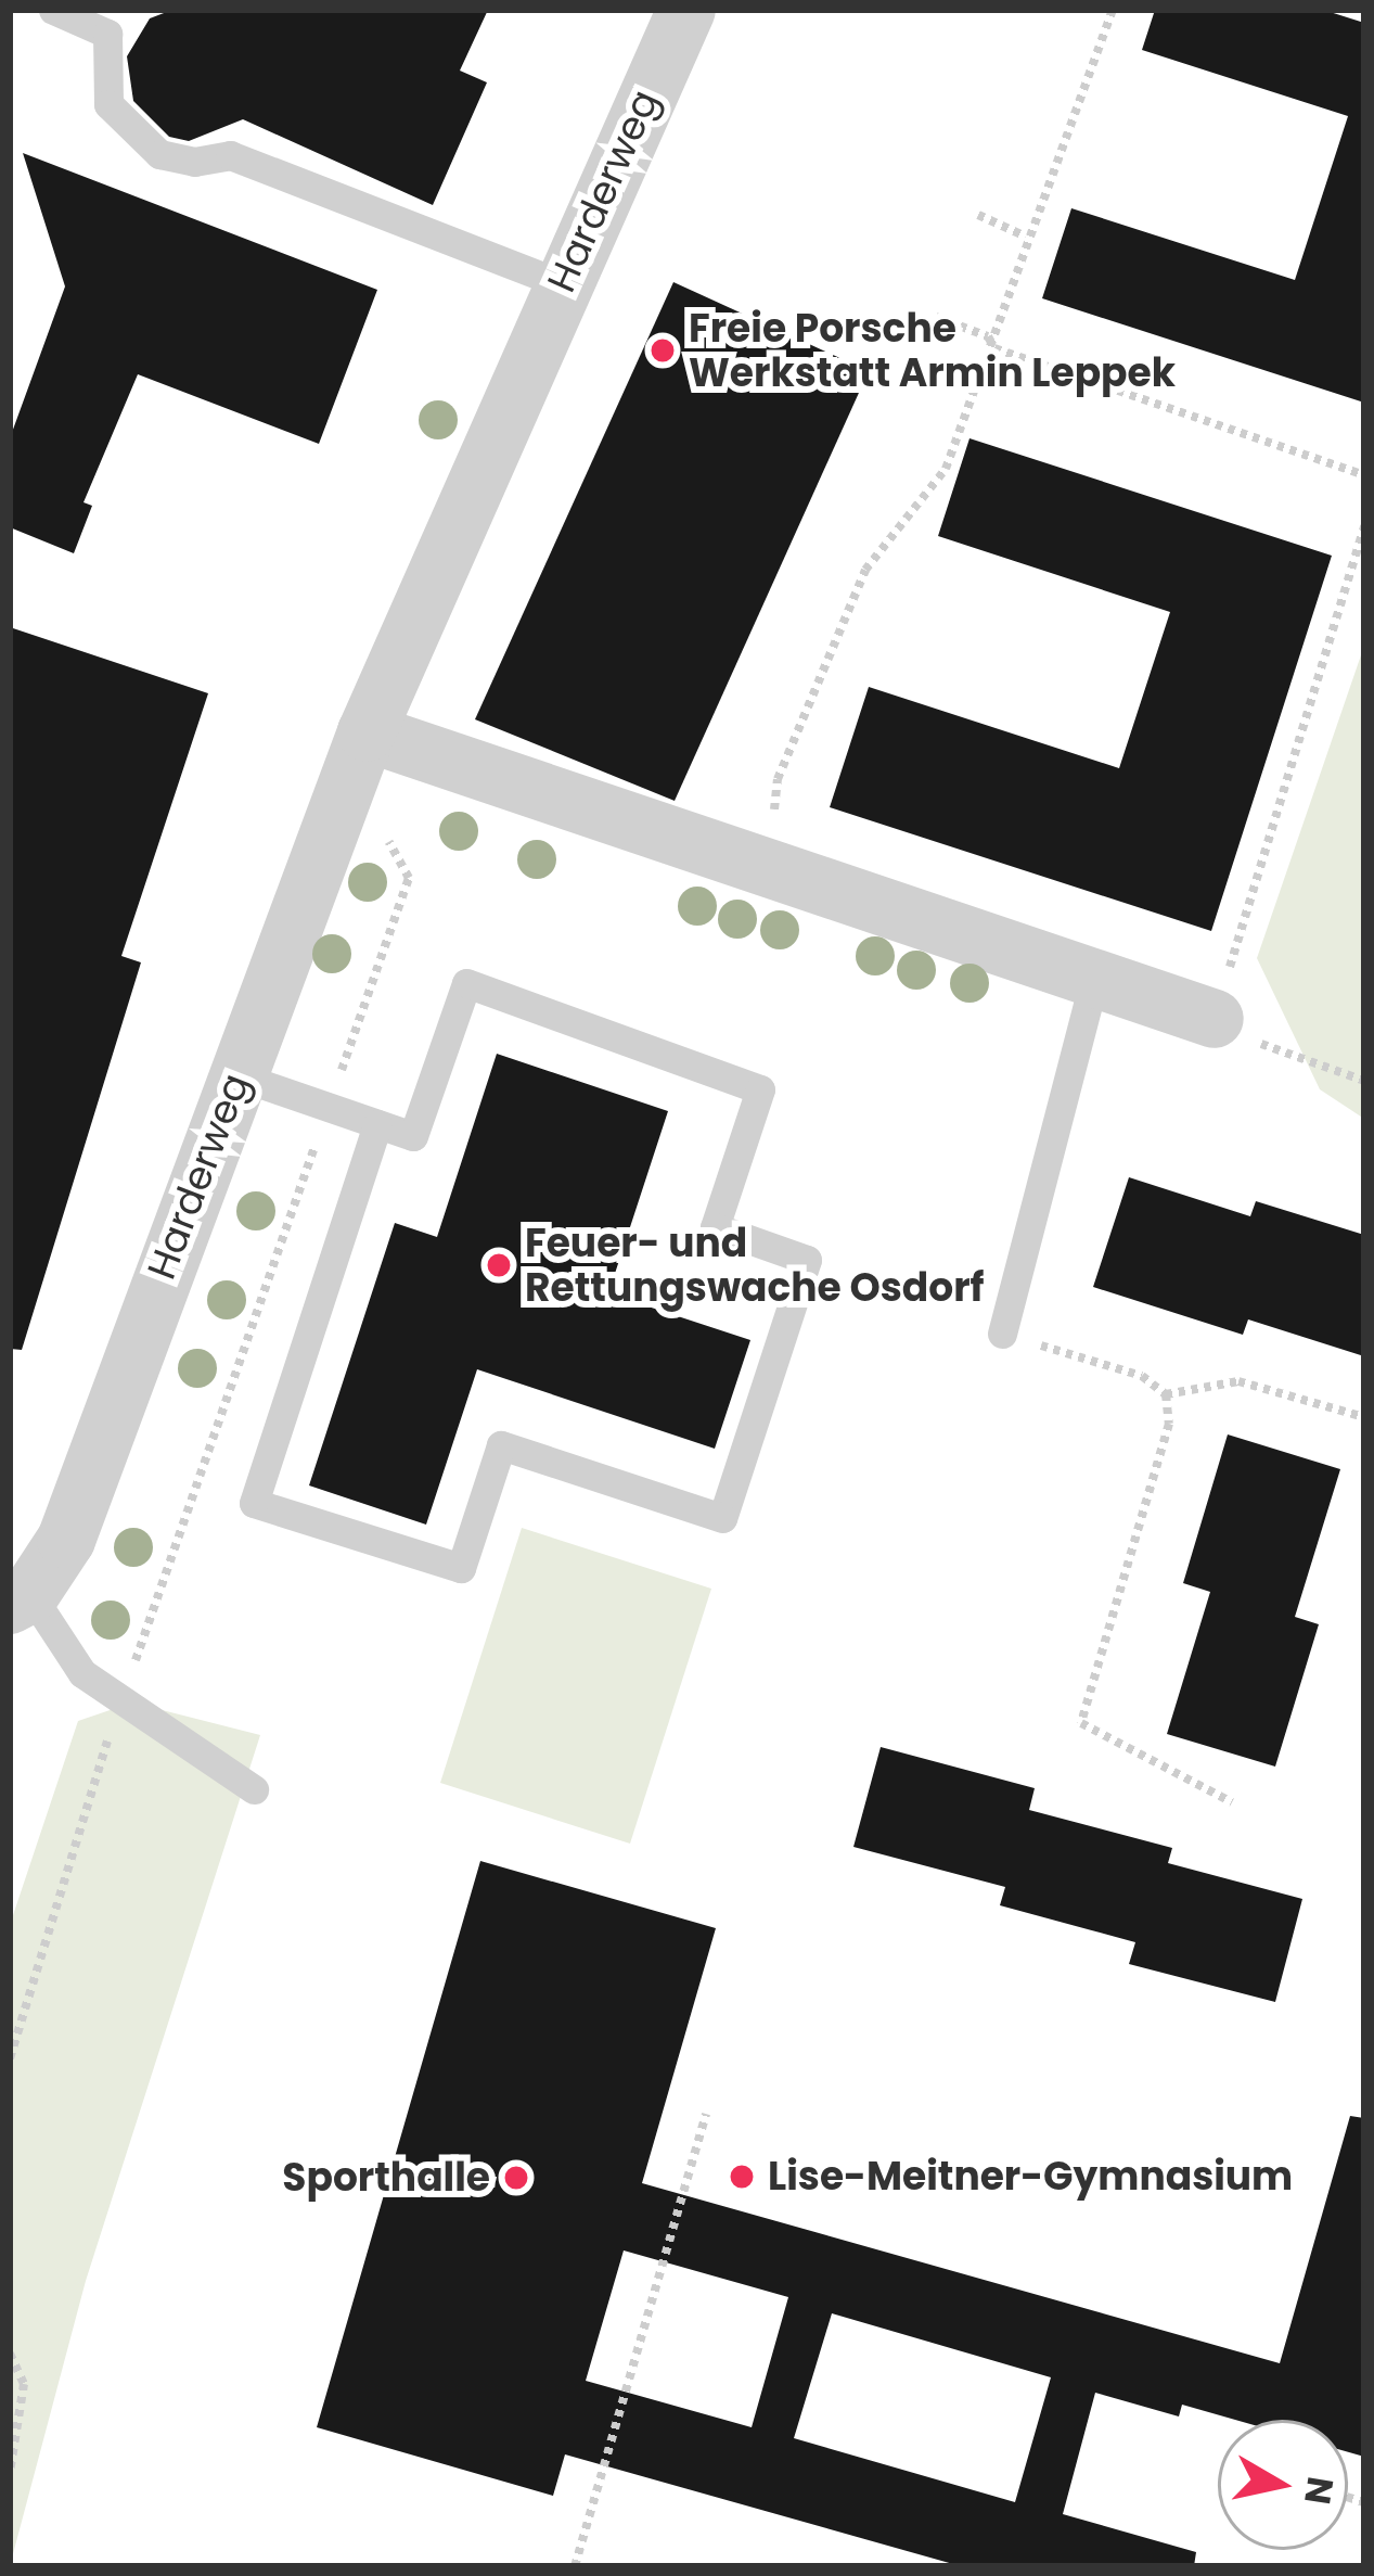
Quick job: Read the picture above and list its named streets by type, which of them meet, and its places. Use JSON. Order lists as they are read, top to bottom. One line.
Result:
{"streets":{"street":["Harderweg"]},"places":["Freie Porsche Werkstatt Armin Leppek","Feuer- und Rettungswache Osdorf","Lise-Meitner-Gymnasium","Sporthalle"],"north":"right"}
